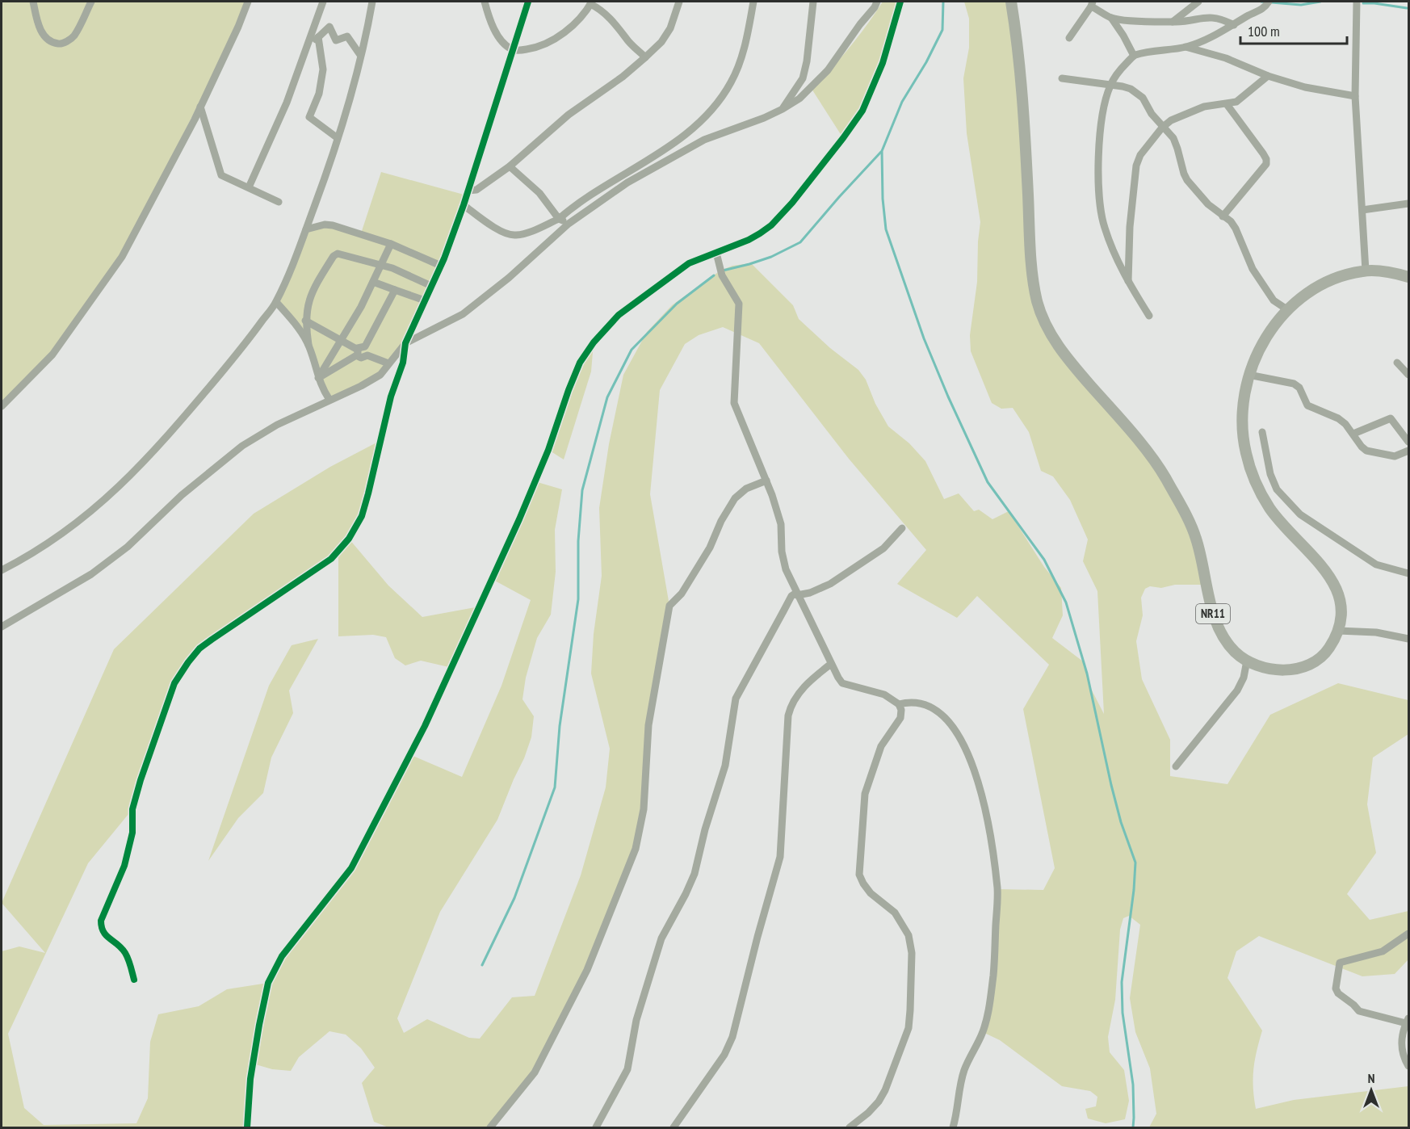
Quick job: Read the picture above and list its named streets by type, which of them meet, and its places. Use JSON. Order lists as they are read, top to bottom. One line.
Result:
{"streets":{"highway":["NR11"]},"scale_bar":"100 m","north":"top"}
